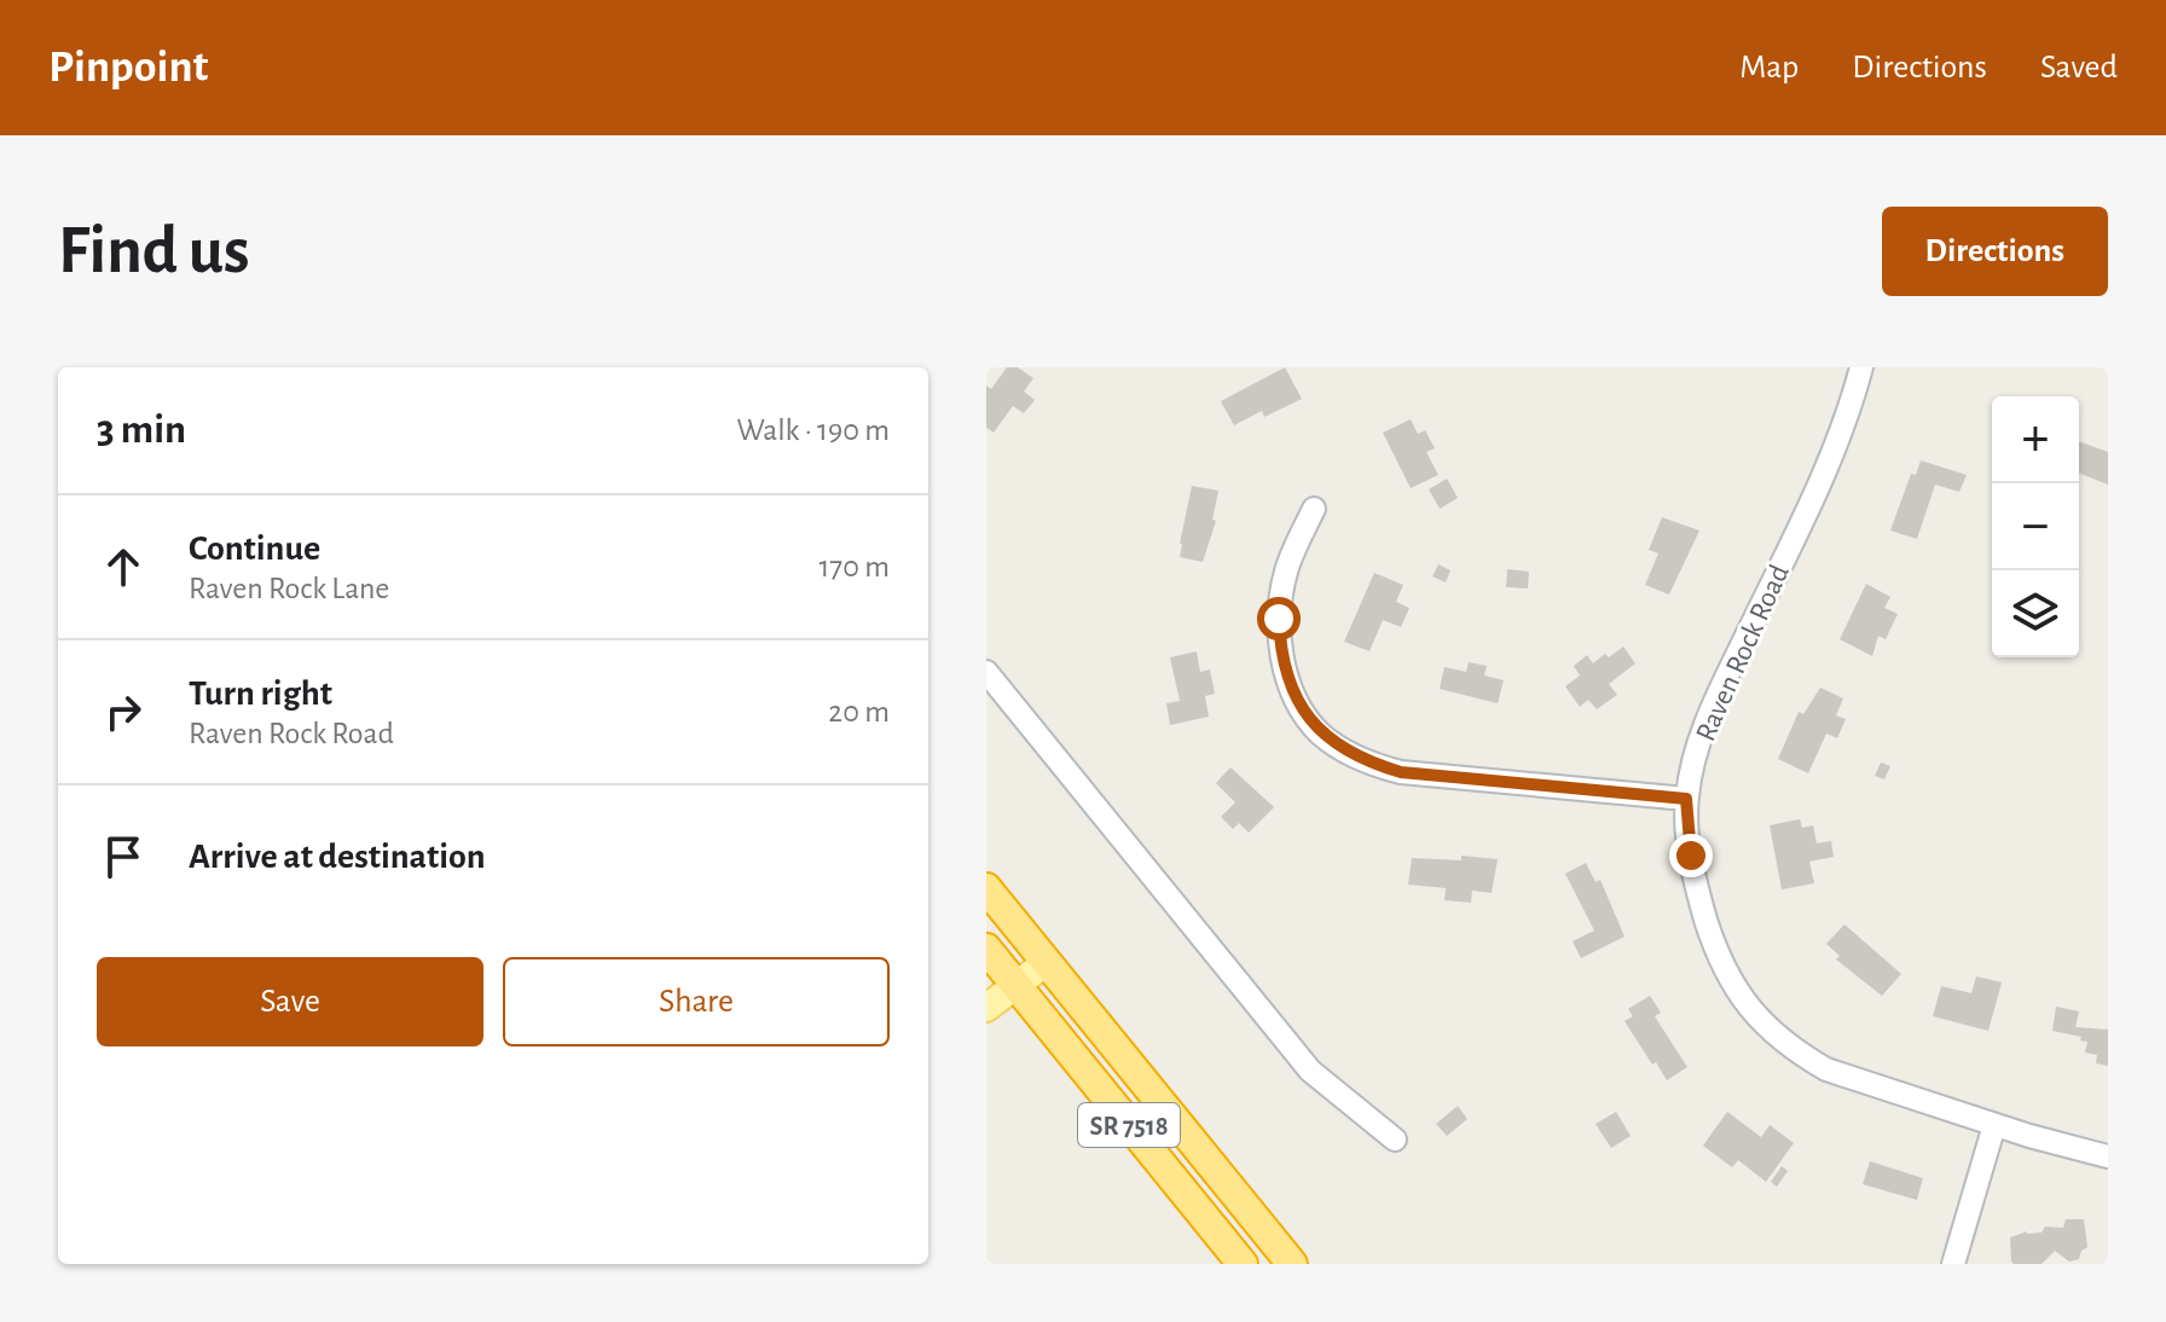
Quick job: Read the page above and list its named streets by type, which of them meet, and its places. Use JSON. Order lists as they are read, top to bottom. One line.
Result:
{"streets":{"highway":["SR 7518"],"street":["Raven Rock Road"]},"page":{"header":"Pinpoint","nav":["Map","Directions","Saved"],"buttons":["Directions",["Save","Share"]],"title":"Find us","heading":["3 min","Walk · 190 m"],"map_buttons":["+","−"],"list":[["Continue","Raven Rock Lane","170 m"],["Turn right","Raven Rock Road","20 m"],"Arrive at destination"]}}
